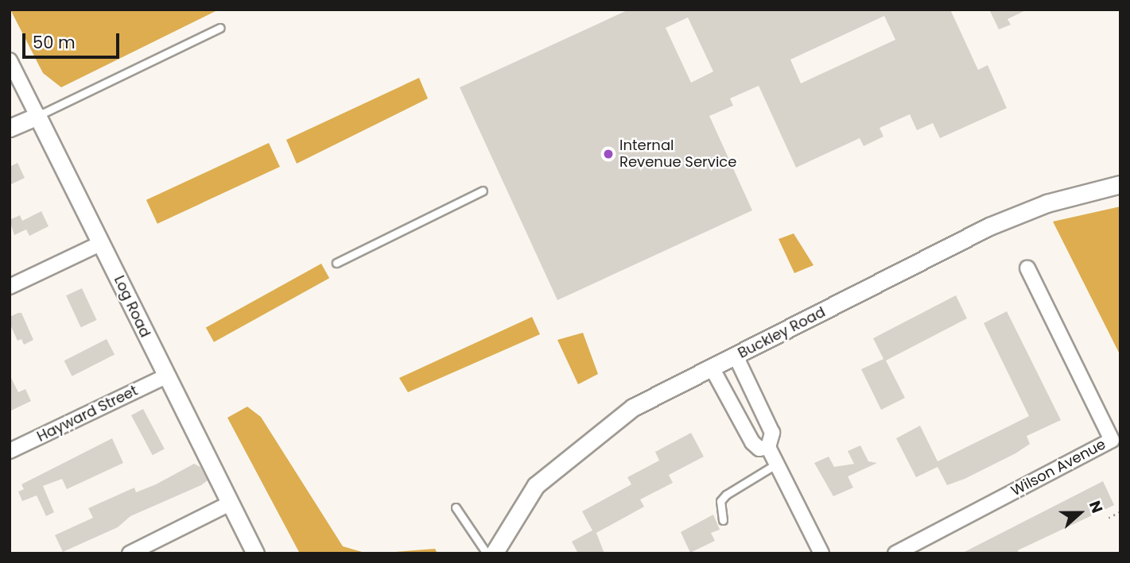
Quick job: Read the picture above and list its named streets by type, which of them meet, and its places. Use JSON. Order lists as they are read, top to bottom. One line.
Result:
{"streets":{"street":["Log Road","Buckley Road","Hayward Street","Wilson Avenue"]},"crossings":[["Log Road","Hayward Street"]],"places":["Internal Revenue Service"],"scale_bar":"50 m","north":"right"}
